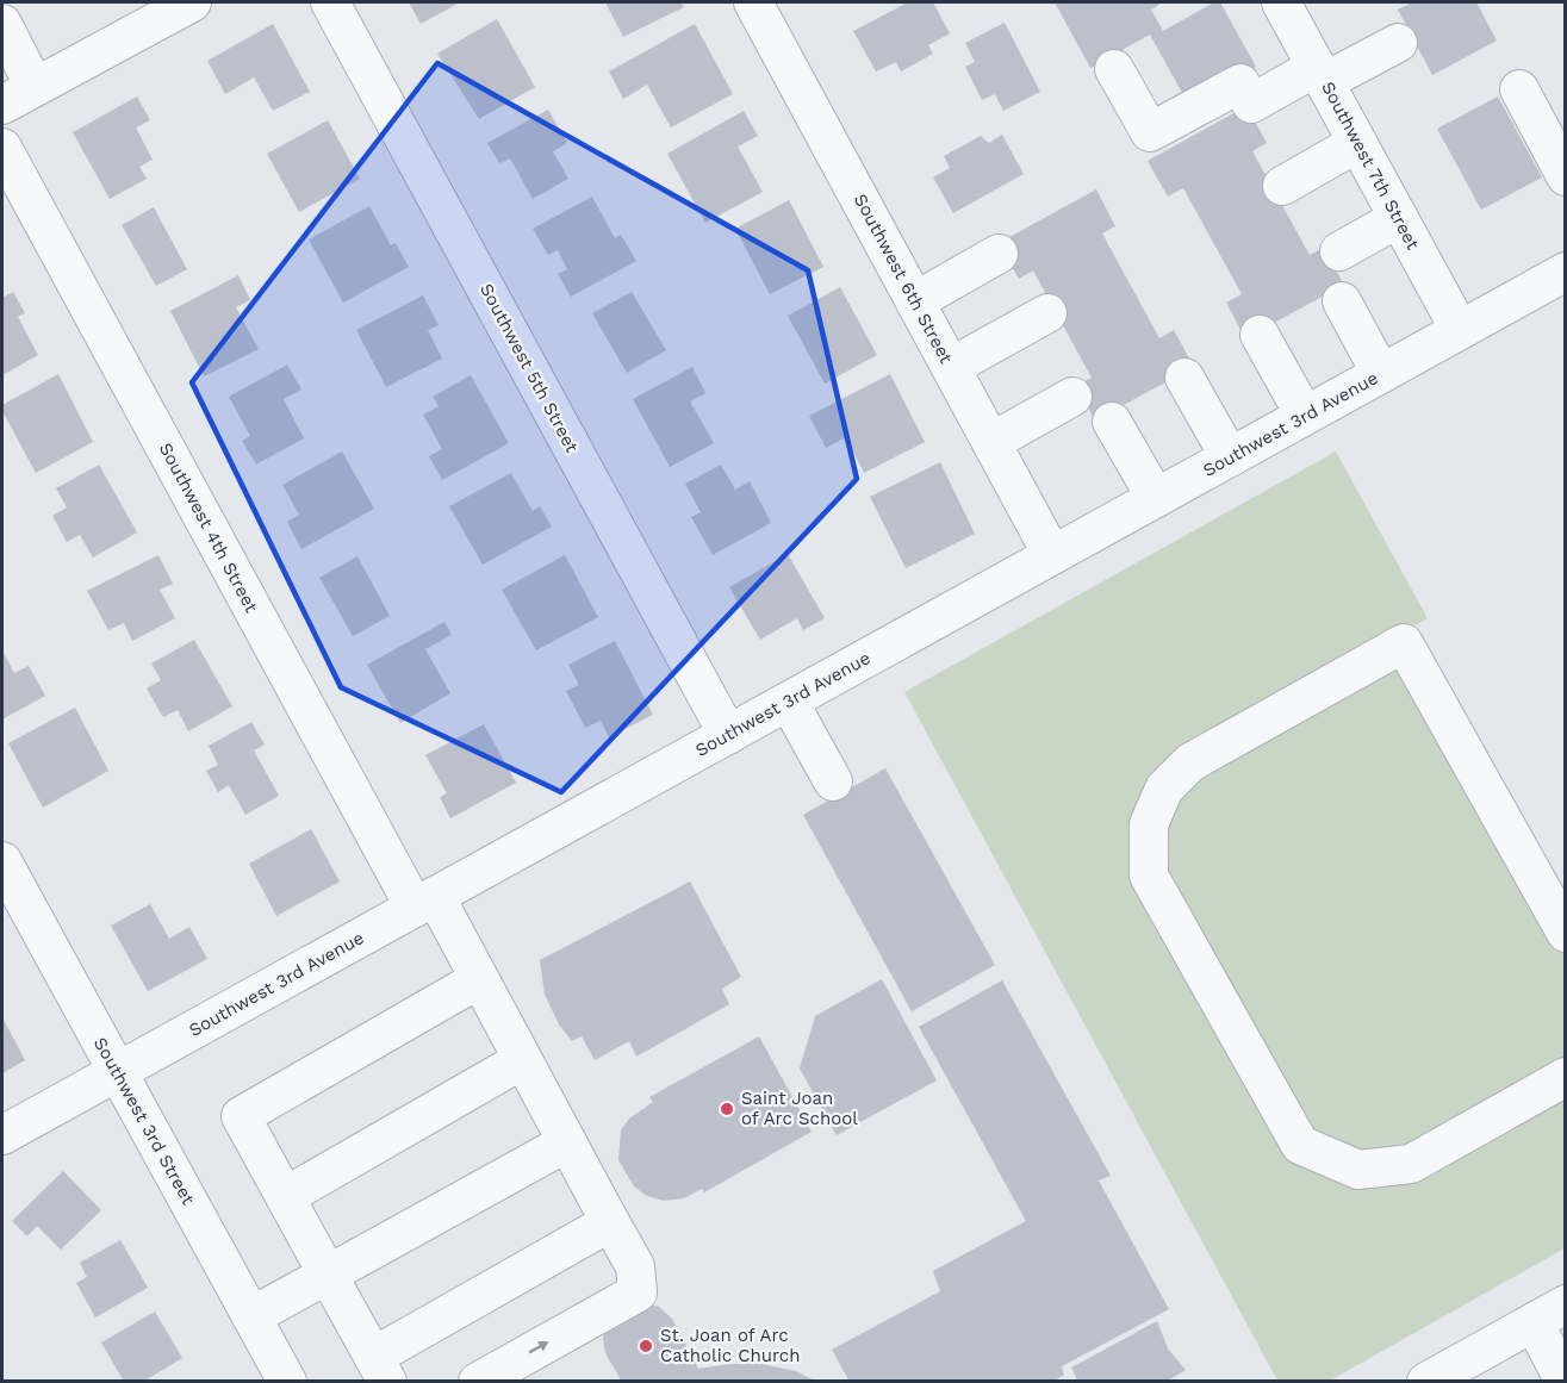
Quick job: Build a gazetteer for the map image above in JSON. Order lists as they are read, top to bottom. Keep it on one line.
{"streets":{"street":["Southwest 7th Street","Southwest 6th Street","Southwest 5th Street","Southwest 3rd Avenue","Southwest 4th Street","Southwest 3rd Street"]},"crossings":[["Southwest 7th Street","Southwest 3rd Avenue"],["Southwest 6th Street","Southwest 3rd Avenue"],["Southwest 5th Street","Southwest 3rd Avenue"],["Southwest 3rd Avenue","Southwest 4th Street"],["Southwest 3rd Avenue","Southwest 3rd Street"]],"places":["Saint Joan of Arc School","St. Joan of Arc Catholic Church"]}
